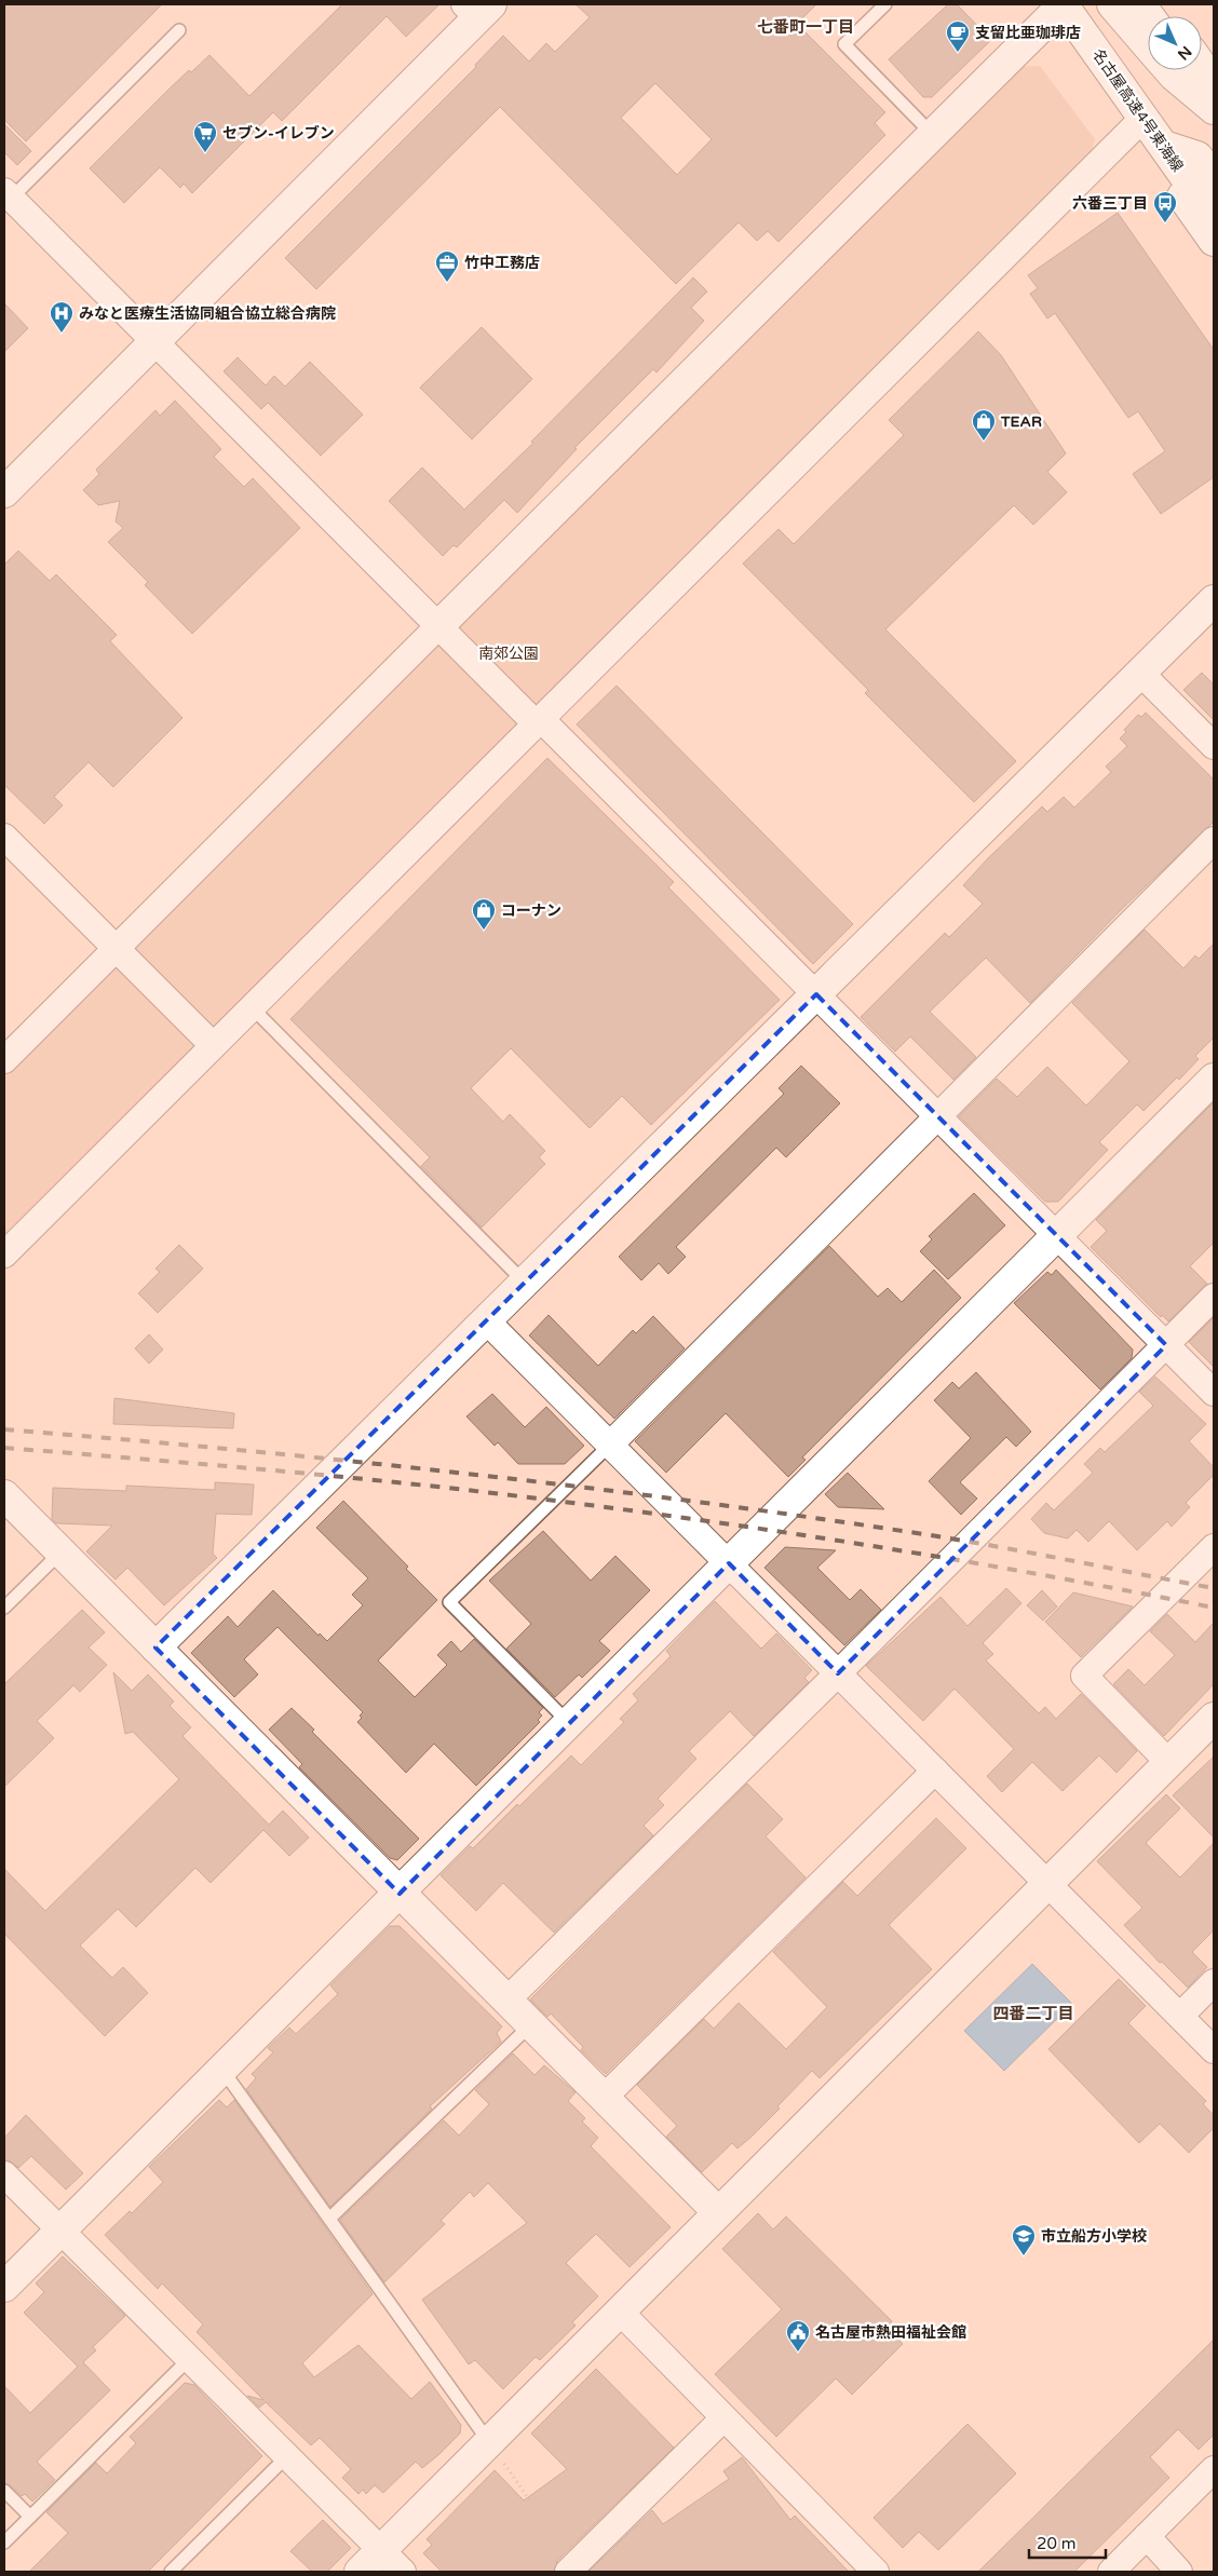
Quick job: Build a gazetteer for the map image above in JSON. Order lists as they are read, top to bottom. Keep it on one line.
{"streets":{"main road":["名古屋高速4号東海線"]},"districts":["七番町一丁目","四番二丁目"],"parks":["南郊公園"],"places":{"cafe":["支留比亜珈琲店"],"supermarket":["セブン-イレブン"],"bus stop":["六番三丁目"],"office":["竹中工務店"],"hospital":["みなと医療生活協同組合協立総合病院"],"shop":["TEAR","コーナン"],"school or university":["市立船方小学校"],"public building":["名古屋市熱田福祉会館"]},"scale_bar":"20 m","north":"bottom right"}
